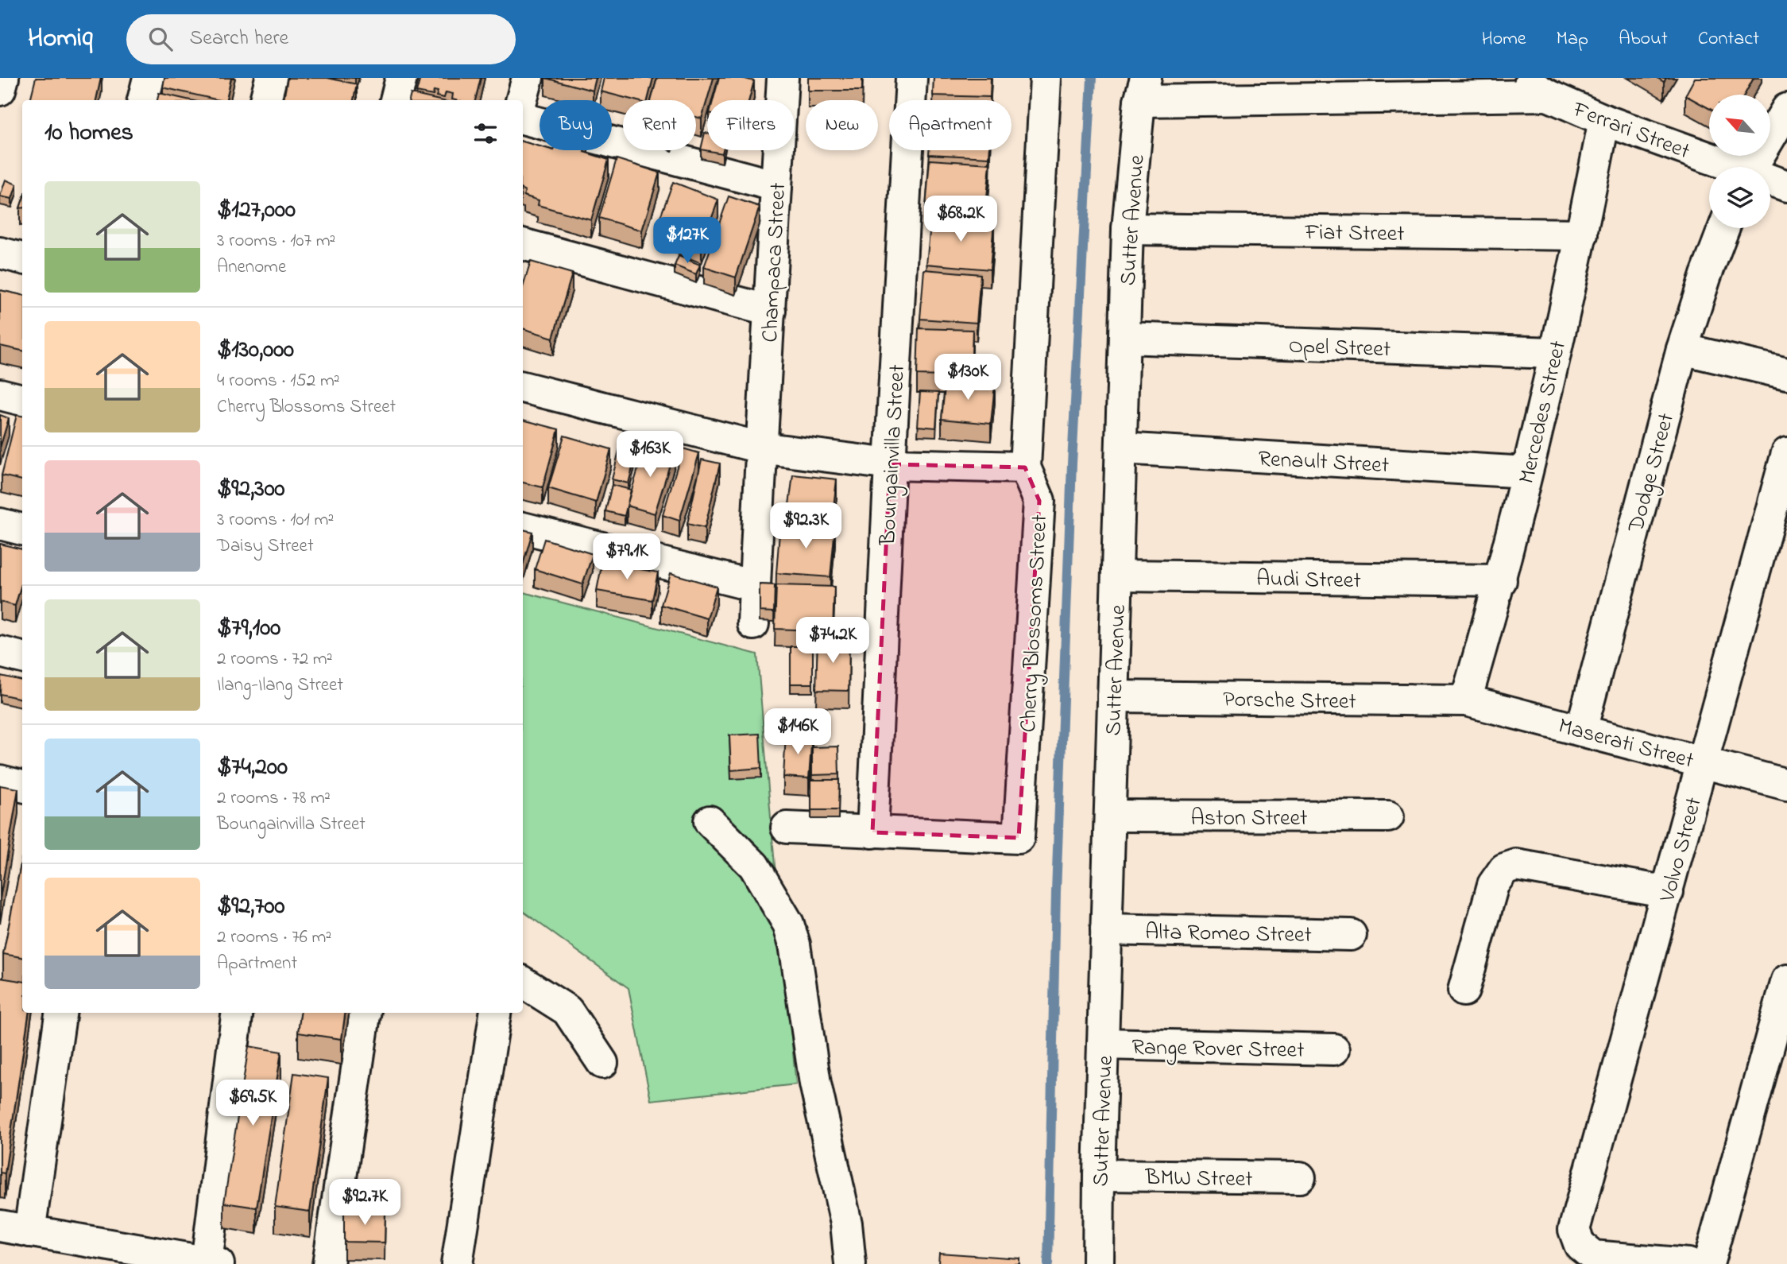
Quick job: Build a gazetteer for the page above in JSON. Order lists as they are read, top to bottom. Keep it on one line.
{"streets":{"street":["Ferrari Street","Sutter Avenue","Fiat Street","Champaca Street","Opel Street","Mercedes Street","Boungainvilla Street","Renault Street","Dodge Street","Audi Street","Cherry Blossoms Street","Porsche Street","Maserati Street","Aston Street","Volvo Street","Alta Romeo Street","Range Rover Street","BMW Street"]},"crossings":[["Ferrari Street","Mercedes Street"],["Sutter Avenue","Fiat Street"],["Sutter Avenue","Opel Street"],["Sutter Avenue","Renault Street"],["Sutter Avenue","Audi Street"],["Sutter Avenue","Porsche Street"],["Sutter Avenue","Aston Street"],["Sutter Avenue","Alta Romeo Street"],["Sutter Avenue","Range Rover Street"],["Sutter Avenue","BMW Street"],["Fiat Street","Mercedes Street"],["Opel Street","Mercedes Street"],["Mercedes Street","Renault Street"],["Mercedes Street","Audi Street"],["Mercedes Street","Porsche Street"],["Mercedes Street","Maserati Street"],["Boungainvilla Street","Cherry Blossoms Street"],["Dodge Street","Maserati Street"],["Porsche Street","Maserati Street"],["Maserati Street","Volvo Street"]],"north":"top left","page":{"header":"Homiq","search":"Search here","nav":["Home","Map","About","Contact"],"chip":["Buy","Rent","Filters","New","Apartment"],"heading":"10 homes","list":[{"name":"$127,000","note":"3 rooms · 107 m² · Anenome"},{"name":"$130,000","note":"4 rooms · 152 m² · Cherry Blossoms Street"},{"name":"$92,300","note":"3 rooms · 101 m² · Daisy Street"},{"name":"$79,100","note":"2 rooms · 72 m² · Ilang-Ilang Street"},{"name":"$74,200","note":"2 rooms · 78 m² · Boungainvilla Street"},{"name":"$92,700","note":"2 rooms · 76 m² · Apartment"}],"price":["$68.2K","$127K","$130K","$163K","$92.3K","$79.1K","$74.2K","$146K","$69.5K","$92.7K"]}}
